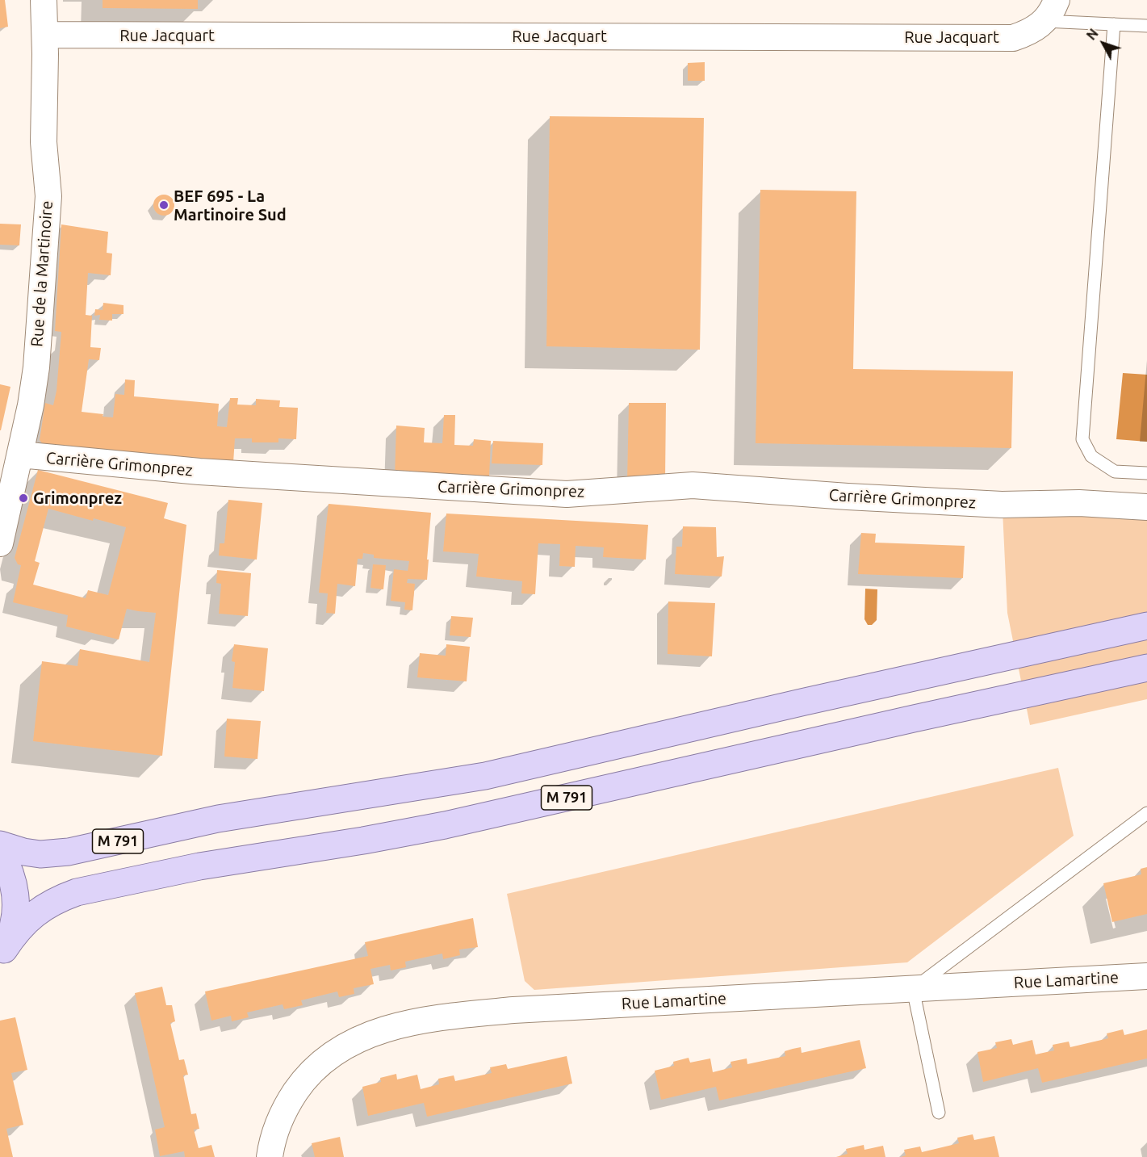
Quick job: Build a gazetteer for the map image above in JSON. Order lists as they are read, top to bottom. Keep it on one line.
{"streets":{"main road":["M 791"],"street":["Rue Jacquart","Rue de la Martinoire","Carrière Grimonprez","Rue Lamartine"]},"crossings":[["Rue Jacquart","Rue de la Martinoire"],["Rue de la Martinoire","Carrière Grimonprez"]],"places":["BEF 695 - La Martinoire Sud","Grimonprez"],"north":"top left"}
